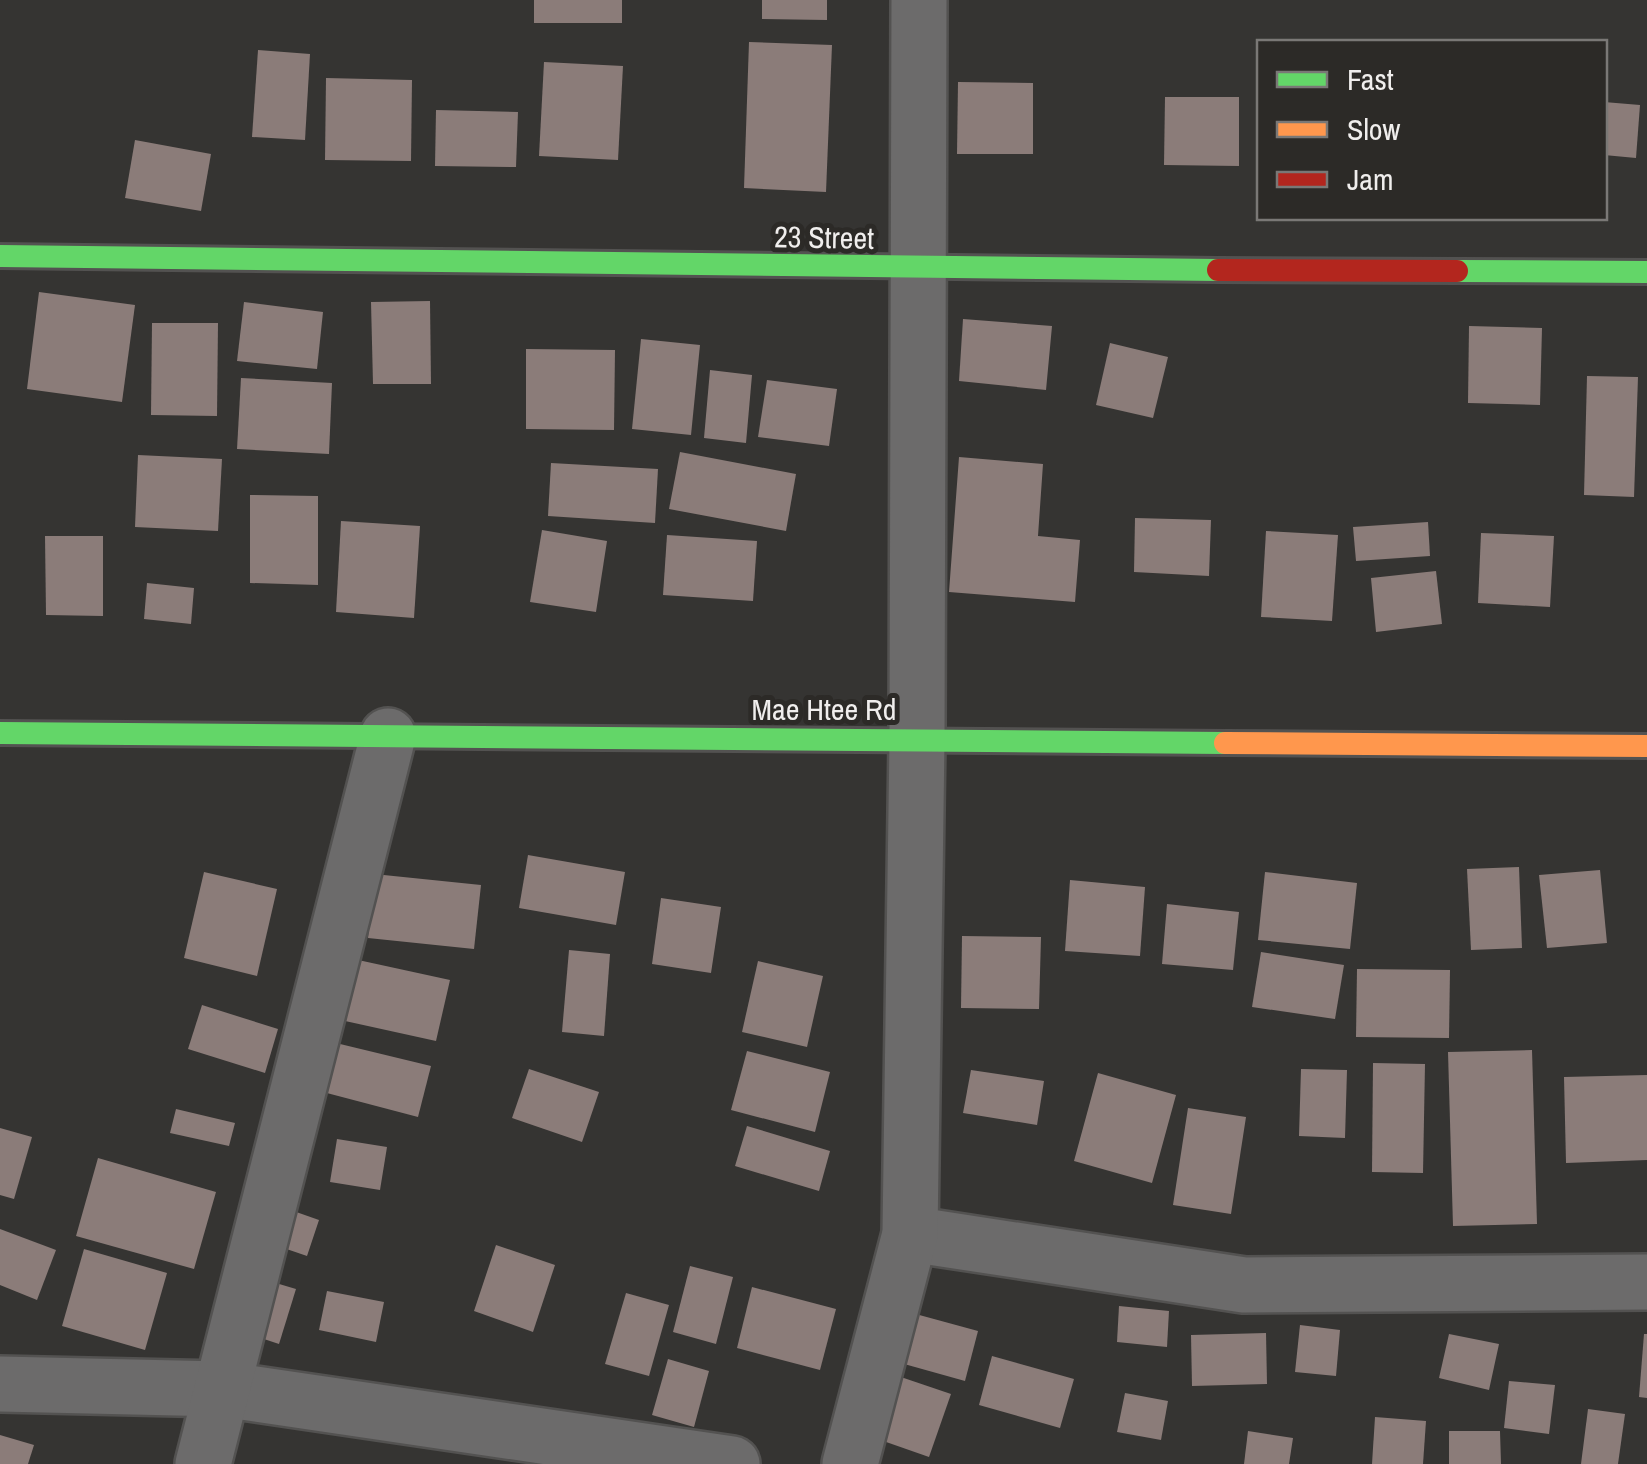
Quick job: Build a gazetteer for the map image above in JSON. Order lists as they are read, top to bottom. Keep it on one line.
{"streets":{"street":["23 Street","Mae Htee Rd"]},"legend":["Fast","Slow","Jam"]}
